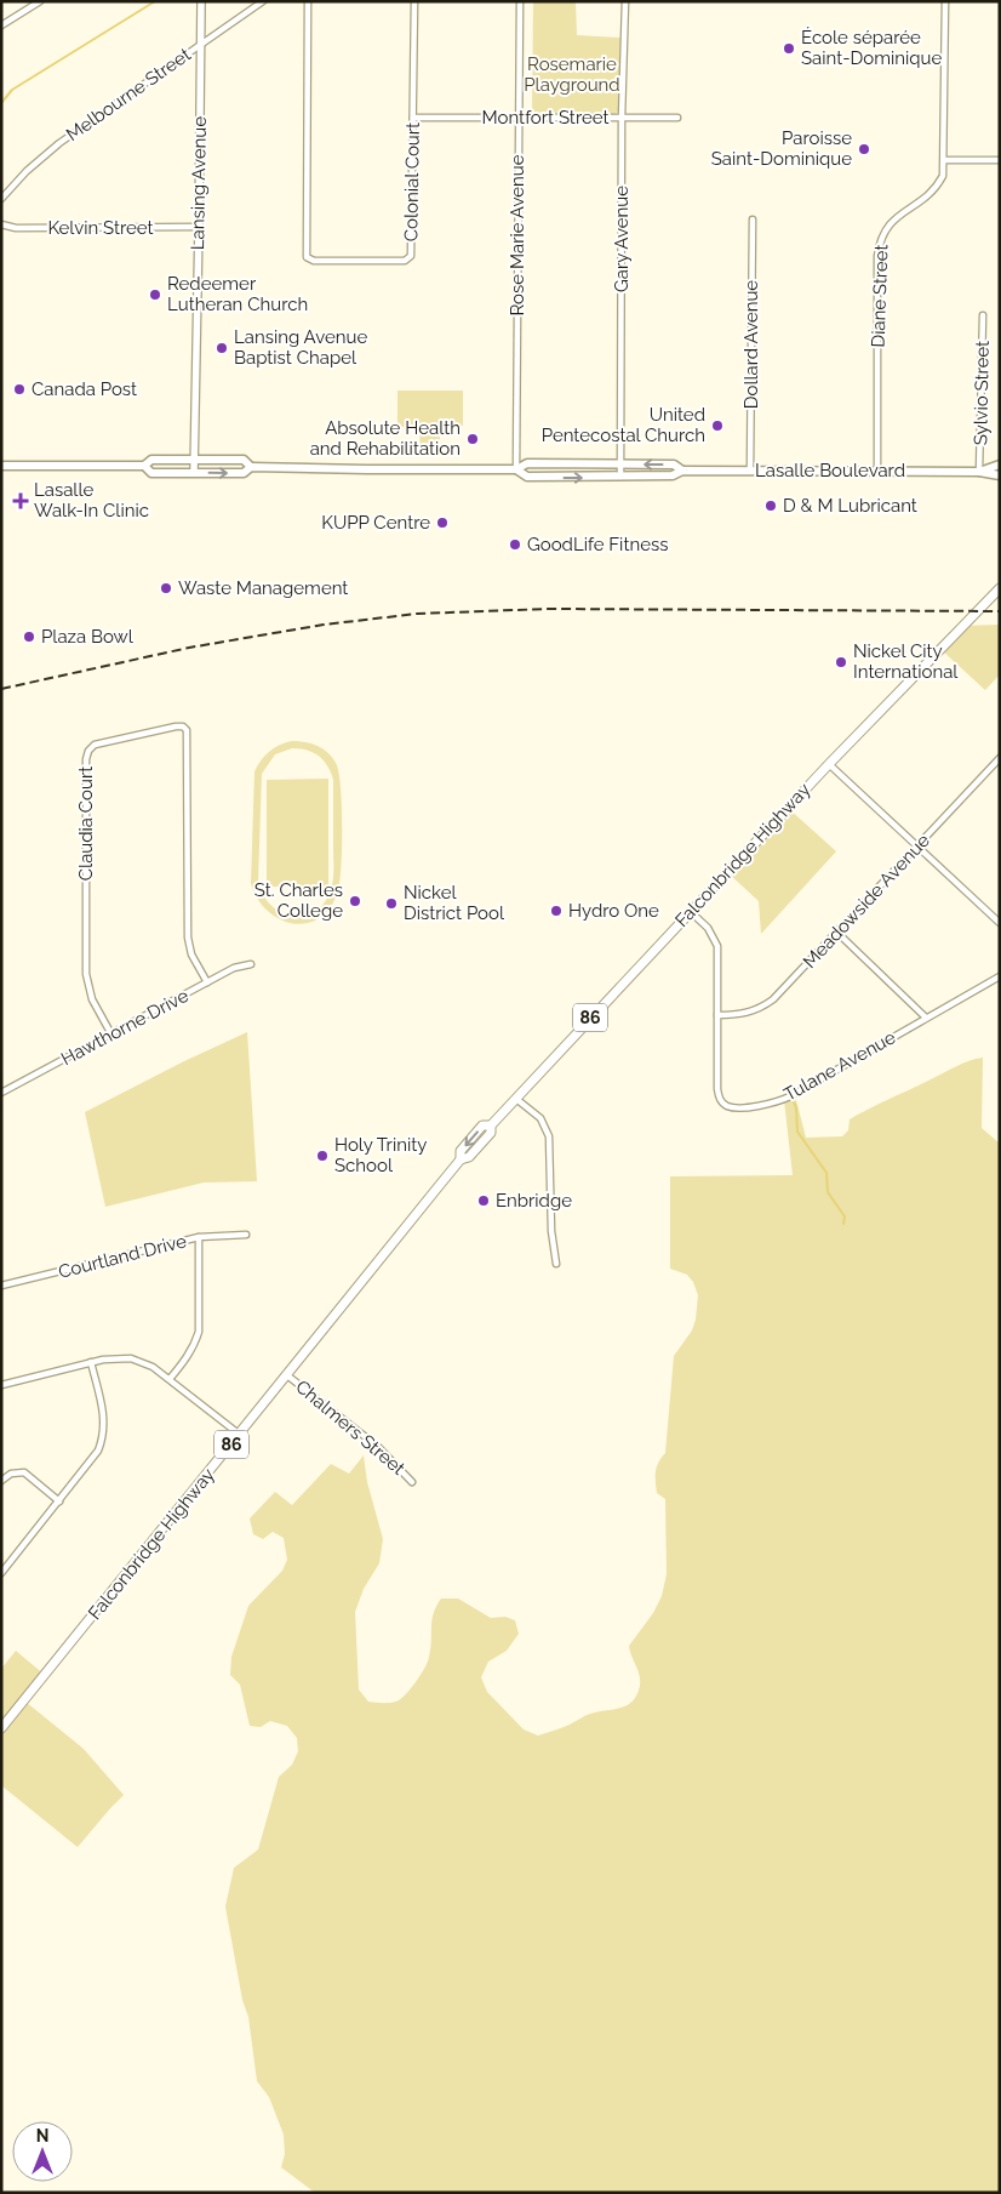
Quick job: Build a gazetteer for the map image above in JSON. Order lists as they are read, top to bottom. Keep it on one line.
{"streets":{"main road":["Lasalle Boulevard","Falconbridge Highway","86"],"street":["Melbourne Street","Montfort Street","Colonial Court","Lansing Avenue","Kelvin Street","Rose Marie Avenue","Gary Avenue","Diane Street","Dollard Avenue","Sylvio Street","Claudia Court","Meadowside Avenue","Hawthorne Drive","Tulane Avenue","Courtland Drive","Chalmers Street"]},"crossings":[["Melbourne Street","Lansing Avenue"],["Montfort Street","Colonial Court"],["Montfort Street","Rose Marie Avenue"],["Montfort Street","Gary Avenue"],["Lansing Avenue","Kelvin Street"],["Lansing Avenue","Lasalle Boulevard"],["Rose Marie Avenue","Lasalle Boulevard"],["Gary Avenue","Lasalle Boulevard"],["Diane Street","Lasalle Boulevard"],["Dollard Avenue","Lasalle Boulevard"],["Sylvio Street","Lasalle Boulevard"],["Claudia Court","Hawthorne Drive"],["Falconbridge Highway","Tulane Avenue"],["Falconbridge Highway","Chalmers Street"],["Meadowside Avenue","Tulane Avenue"]],"parks":["Rosemarie Playground"],"places":{"other":["École séparée Saint-Dominique","Paroisse Saint-Dominique","Redeemer Lutheran Church","Lansing Avenue Baptist Chapel","Canada Post","United Pentecostal Church","Absolute Health and Rehabilitation","D & M Lubricant","KUPP Centre","GoodLife Fitness","Waste Management","Plaza Bowl","Nickel City International","St. Charles College","Nickel District Pool","Hydro One","Holy Trinity School","Enbridge"],"health":["Lasalle Walk-In Clinic"]},"north":"top"}
